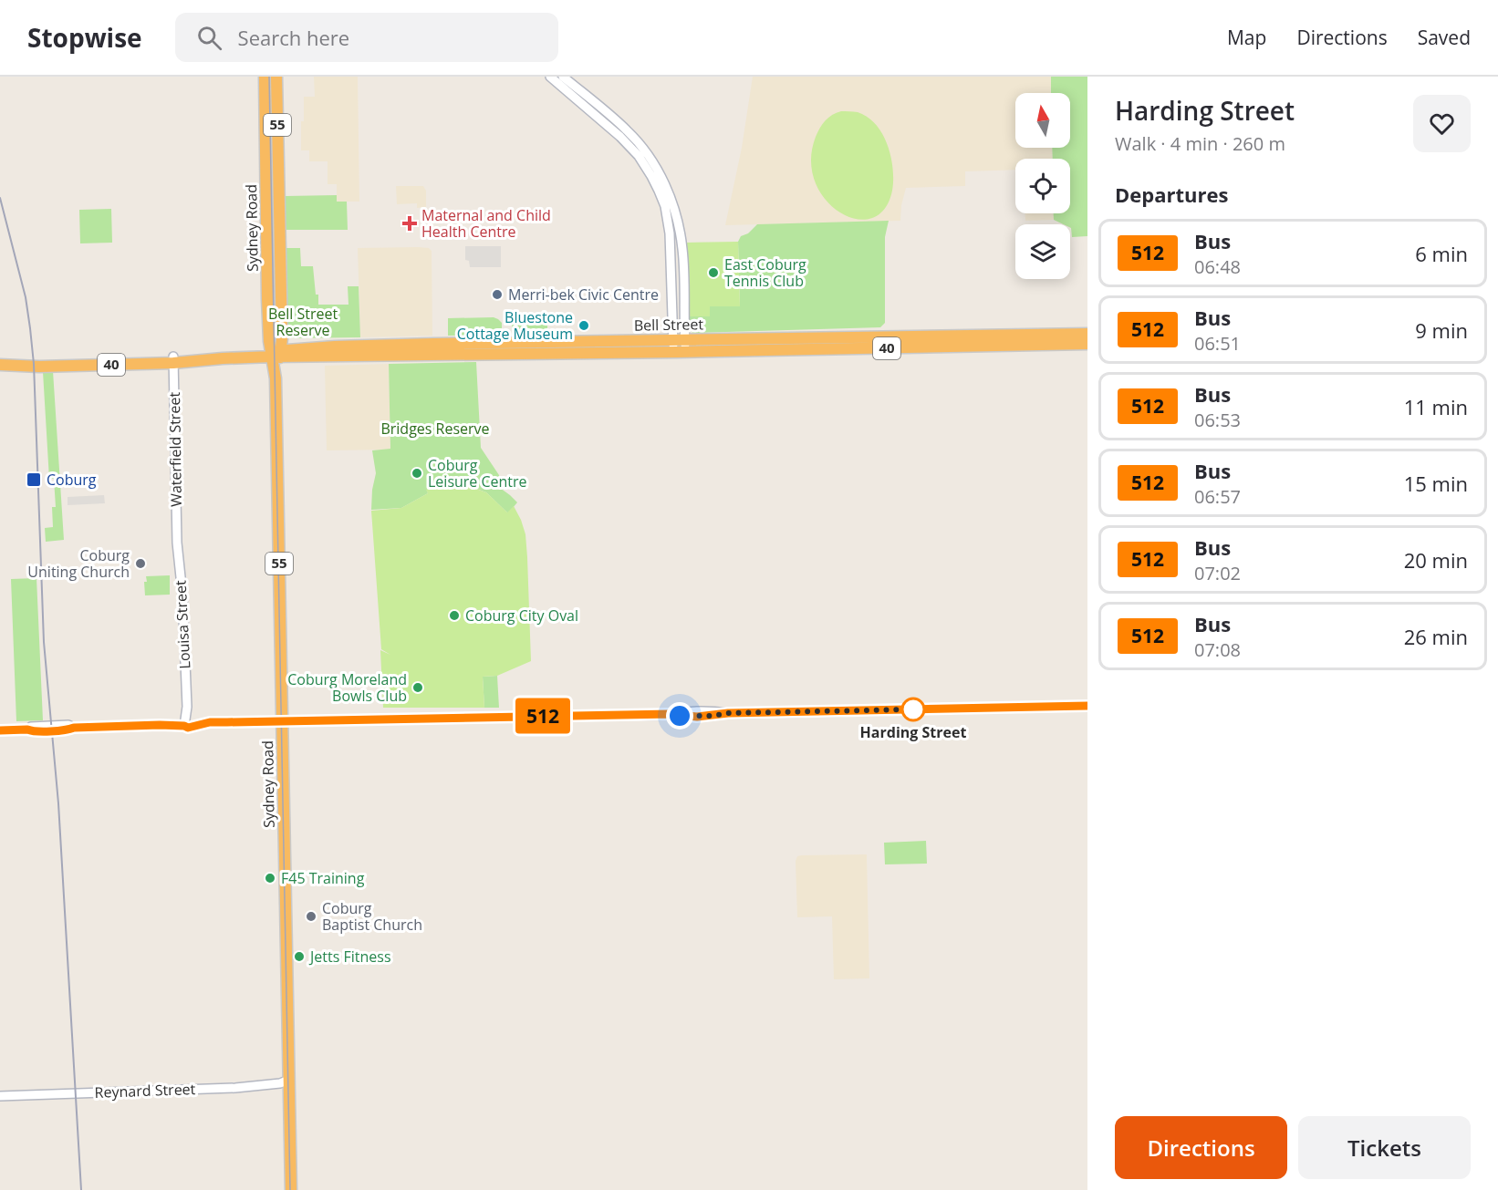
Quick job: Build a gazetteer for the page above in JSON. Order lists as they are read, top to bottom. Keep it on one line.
{"streets":{"highway":["55","Sydney Road","Bell Street","40"],"street":["Waterfield Street","Louisa Street","Reynard Street"]},"crossings":[["Sydney Road","Bell Street"],["Sydney Road","Reynard Street"],["Bell Street","Waterfield Street"],["Waterfield Street","Louisa Street"]],"parks":["Bell Street Reserve","Bridges Reserve"],"places":{"health":["Maternal and Child Health Centre"],"other":["East Coburg Tennis Club","Merri-bek Civic Centre","Bluestone Cottage Museum","Coburg Leisure Centre","Coburg Uniting Church","Coburg City Oval","Coburg Moreland Bowls Club","Harding Street","F45 Training","Coburg Baptist Church","Jetts Fitness"],"transit":["Coburg"]},"lines":["bus line 512"],"north":"top","page":{"header":"Stopwise","search":"Search here","nav":["Map","Directions","Saved"],"on_map":"512","heading":[["Harding Street","Walk · 4 min · 260 m"],"Departures"],"list":[{"mark":"512","name":"Bus","note":"06:48","value":"6 min"},{"mark":"512","name":"Bus","note":"06:51","value":"9 min"},{"mark":"512","name":"Bus","note":"06:53","value":"11 min"},{"mark":"512","name":"Bus","note":"06:57","value":"15 min"},{"mark":"512","name":"Bus","note":"07:02","value":"20 min"},{"mark":"512","name":"Bus","note":"07:08","value":"26 min"}],"buttons":["Directions","Tickets"]}}
